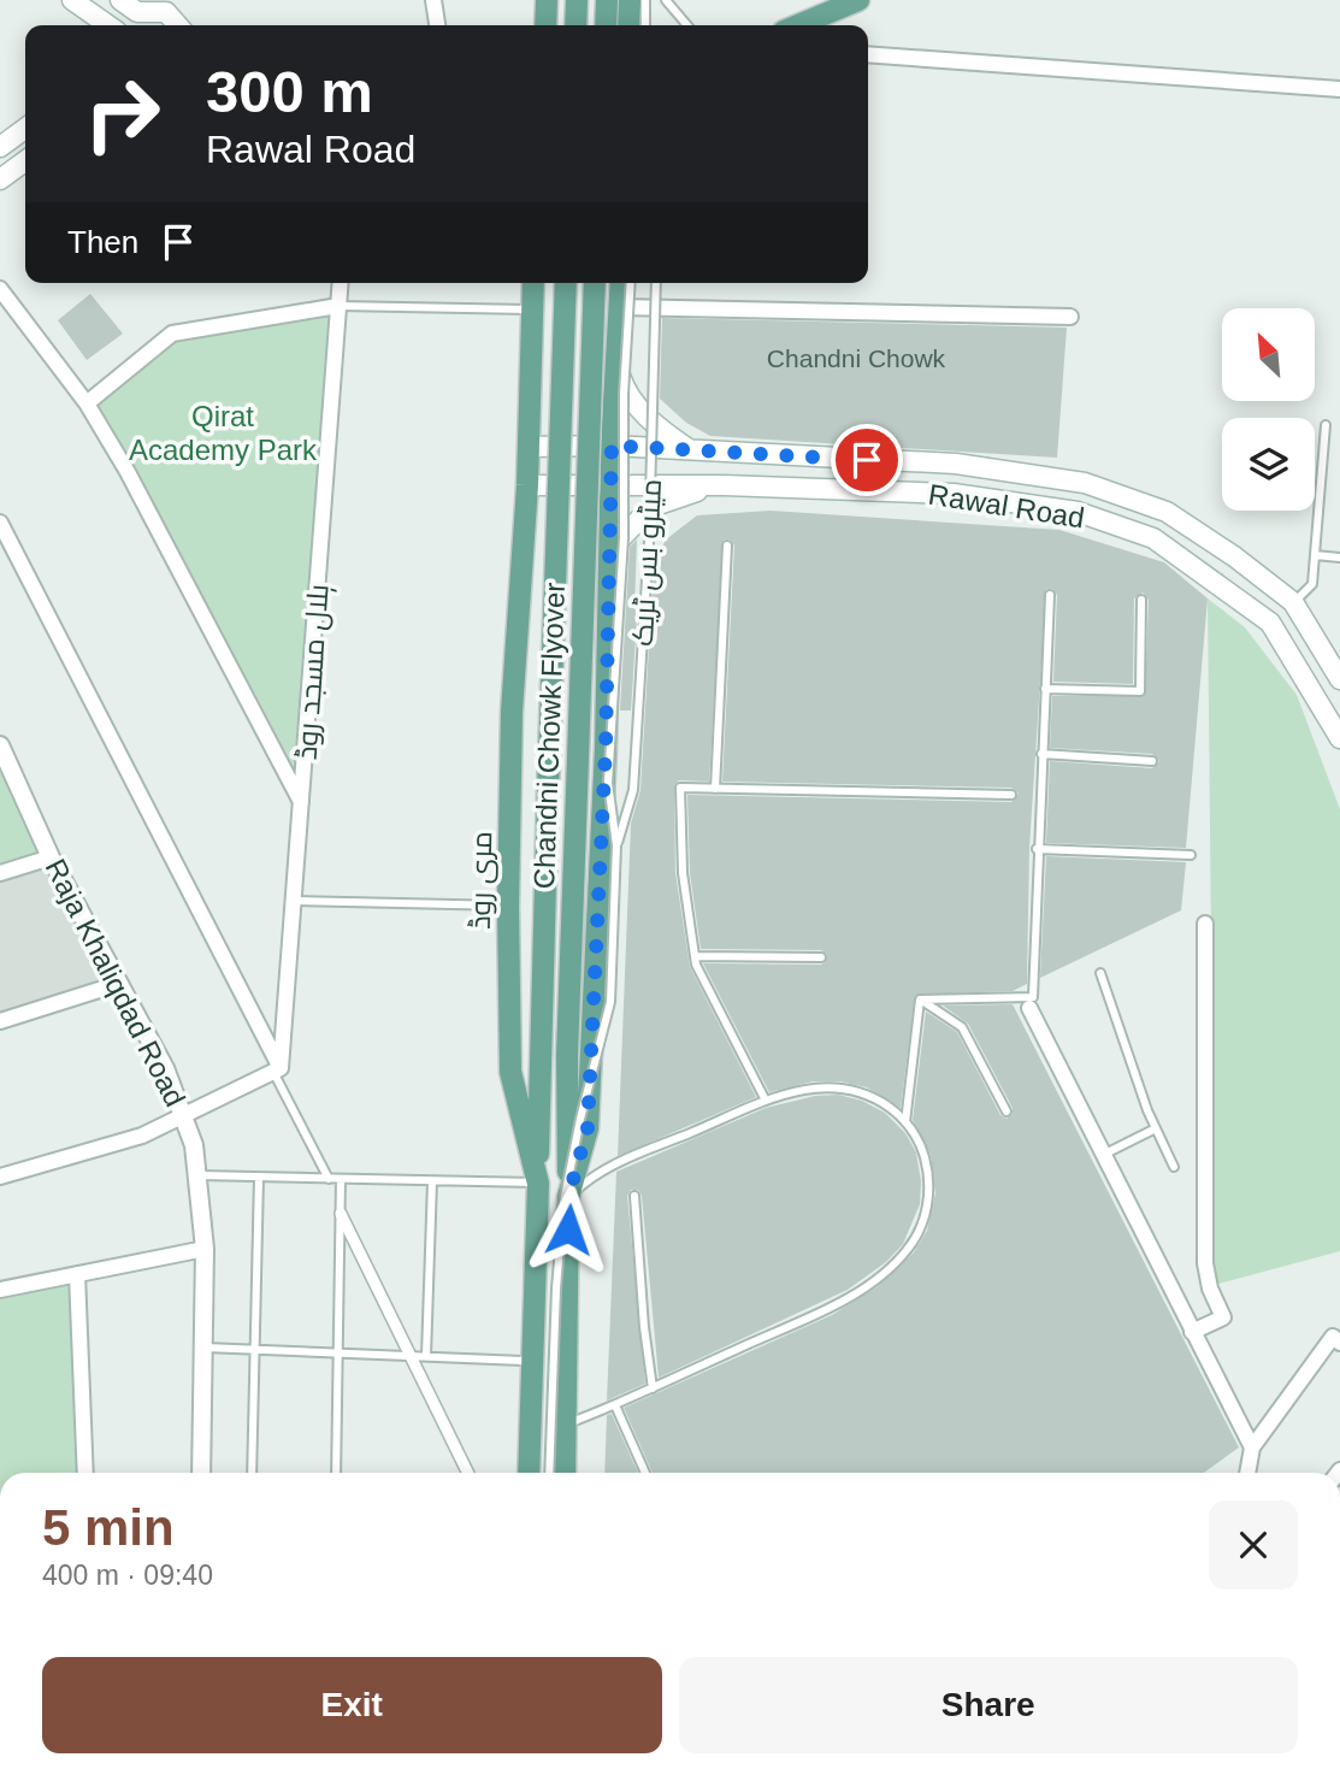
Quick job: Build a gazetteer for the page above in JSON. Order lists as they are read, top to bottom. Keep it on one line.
{"streets":{"main road":["Rawal Road","Chandni Chowk Flyover","مری روڈ"],"street":["ہلال مسجد روڈ","Raja Khaliqdad Road"],"lane":["میٹرو بس ٹریک"]},"crossings":[["Rawal Road","مری روڈ"],["Chandni Chowk Flyover","مری روڈ"]],"parks":["Qirat Academy Park"],"house_numbers":["Chandni Chowk"],"north":"top left","page":{"turn":["300 m","Rawal Road"],"then":"Then","heading":["5 min","400 m · 09:40"],"buttons":["Exit","Share"]}}
